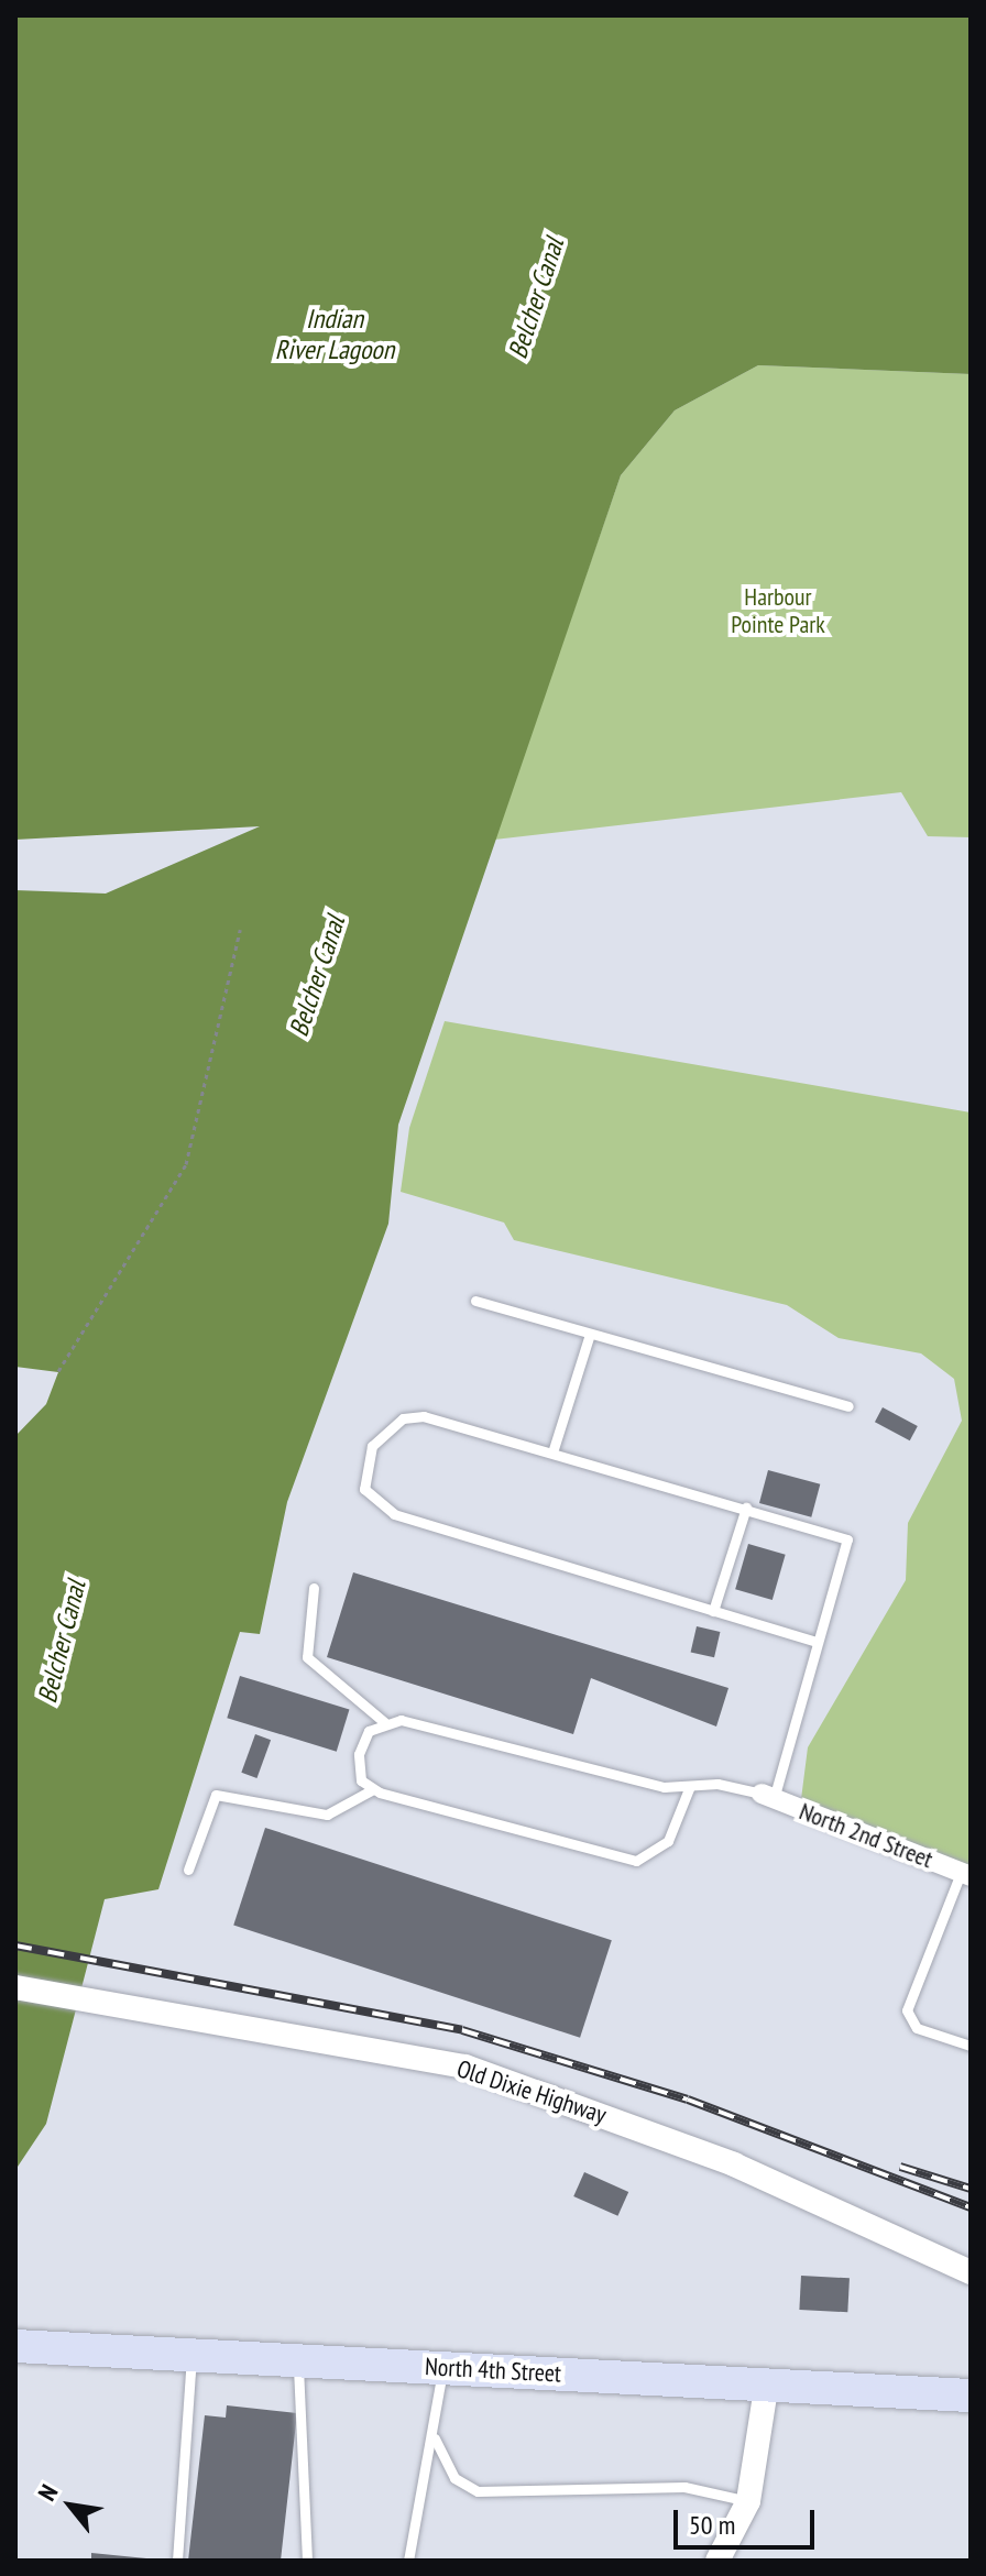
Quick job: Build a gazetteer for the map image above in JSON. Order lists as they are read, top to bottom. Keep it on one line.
{"streets":{"main road":["North 4th Street"],"street":["North 2nd Street","Old Dixie Highway"]},"water":["Belcher Canal","Indian River Lagoon"],"parks":["Harbour Pointe Park"],"scale_bar":"50 m","north":"top left"}
